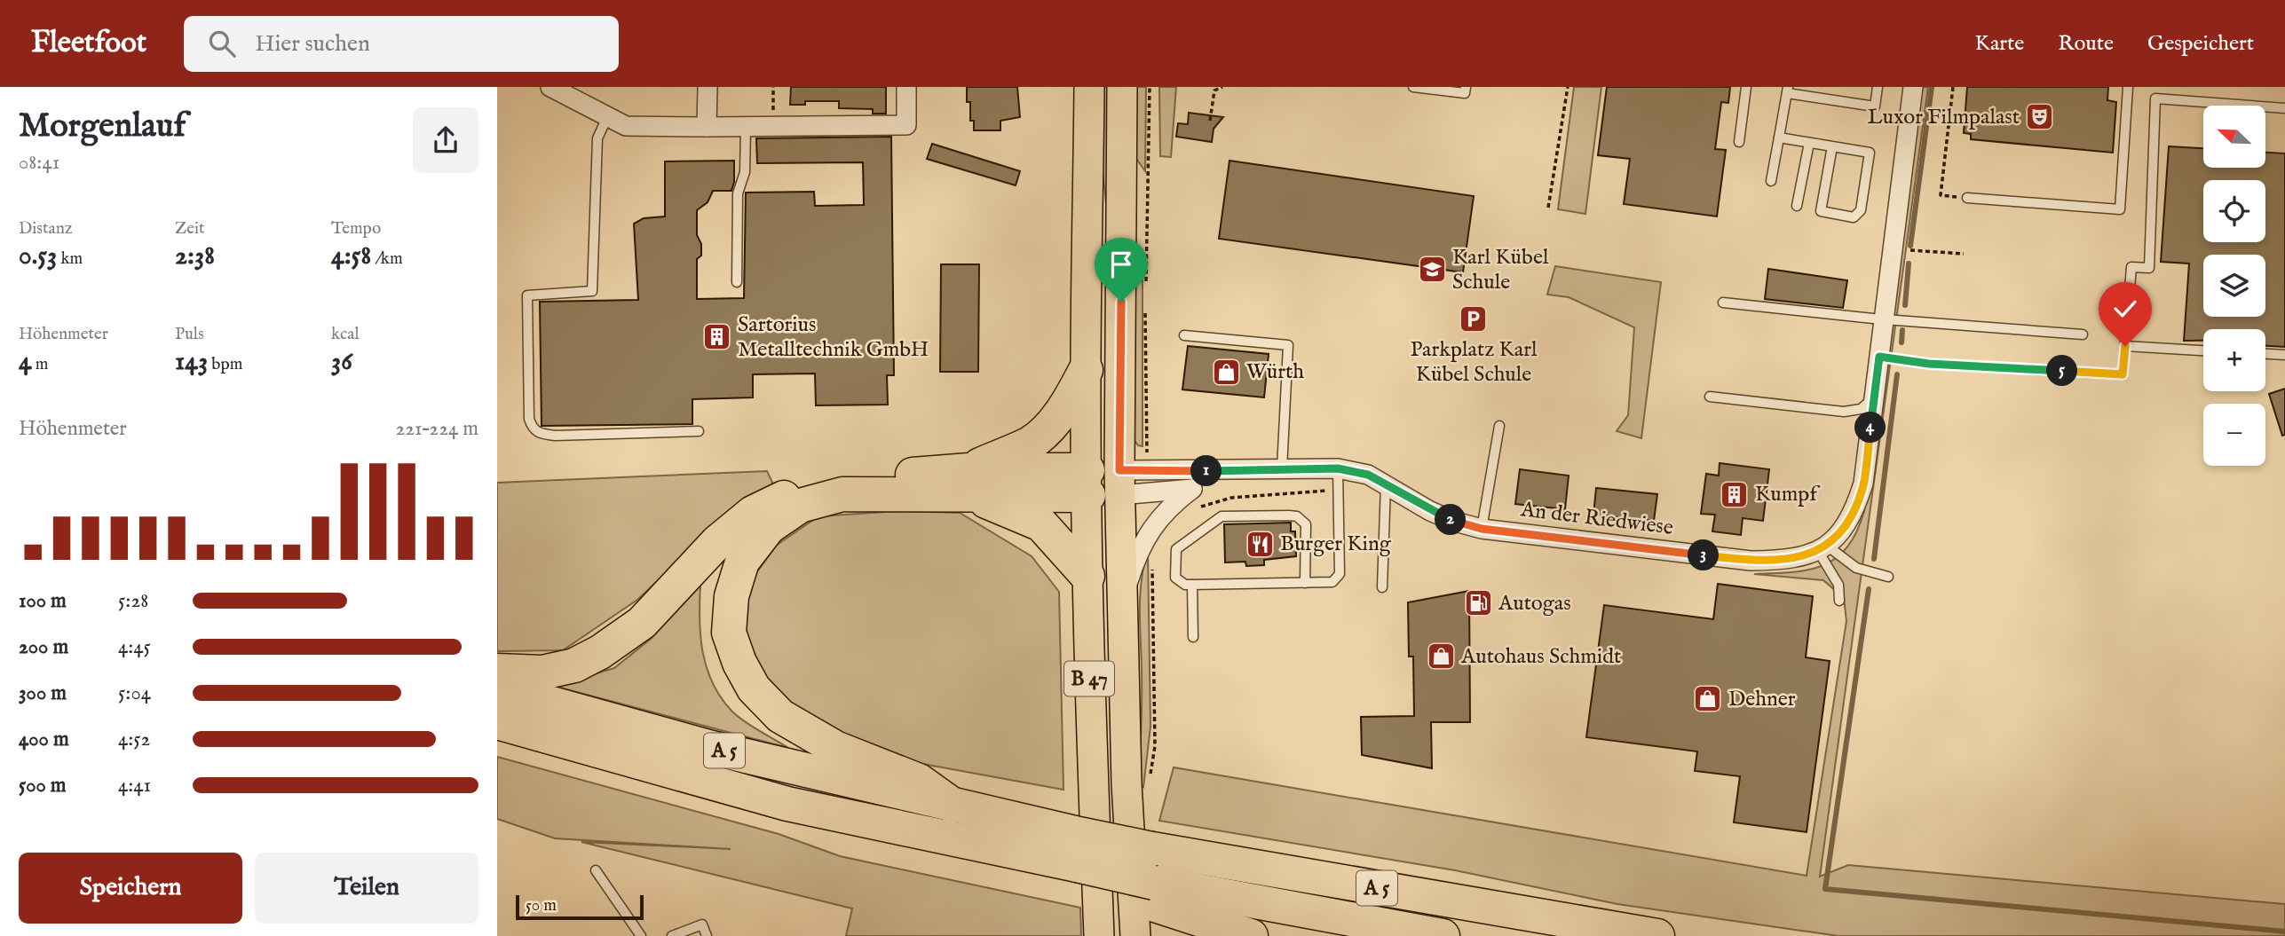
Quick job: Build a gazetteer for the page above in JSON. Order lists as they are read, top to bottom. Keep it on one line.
{"streets":{"highway":["A 5"],"main road":["B 47"],"street":["An der Riedwiese"]},"crossings":[["An der Riedwiese","B 47"]],"places":{"theatre":["Luxor Filmpalast"],"school or university":["Karl Kübel Schule"],"parking":["Parkplatz Karl Kübel Schule"],"building":["Sartorius Metalltechnik GmbH","Kumpf"],"shop":["Würth","Autohaus Schmidt","Dehner"],"restaurant":["Burger King"],"fuel station":["Autogas"]},"scale_bar":"50 m","north":"top left","page":{"header":"Fleetfoot","search":"Hier suchen","nav":["Karte","Route","Gespeichert"],"heading":["Morgenlauf","08:41"],"map_buttons":["+","−"],"stats":[["Distanz","0.53 km"],["Zeit","2:38"],["Tempo","4:58 /km"],["Höhenmeter","4 m"],["Puls","143 bpm"],["kcal","36"]],"pins":["5","4","1","2","3"],"chart":["Höhenmeter","221–224 m"],"list":[{"name":"100 m","note":"5:28"},{"name":"200 m","note":"4:45"},{"name":"300 m","note":"5:04"},{"name":"400 m","note":"4:52"},{"name":"500 m","note":"4:41"}],"buttons":["Speichern","Teilen"],"scale":"50 m"}}
